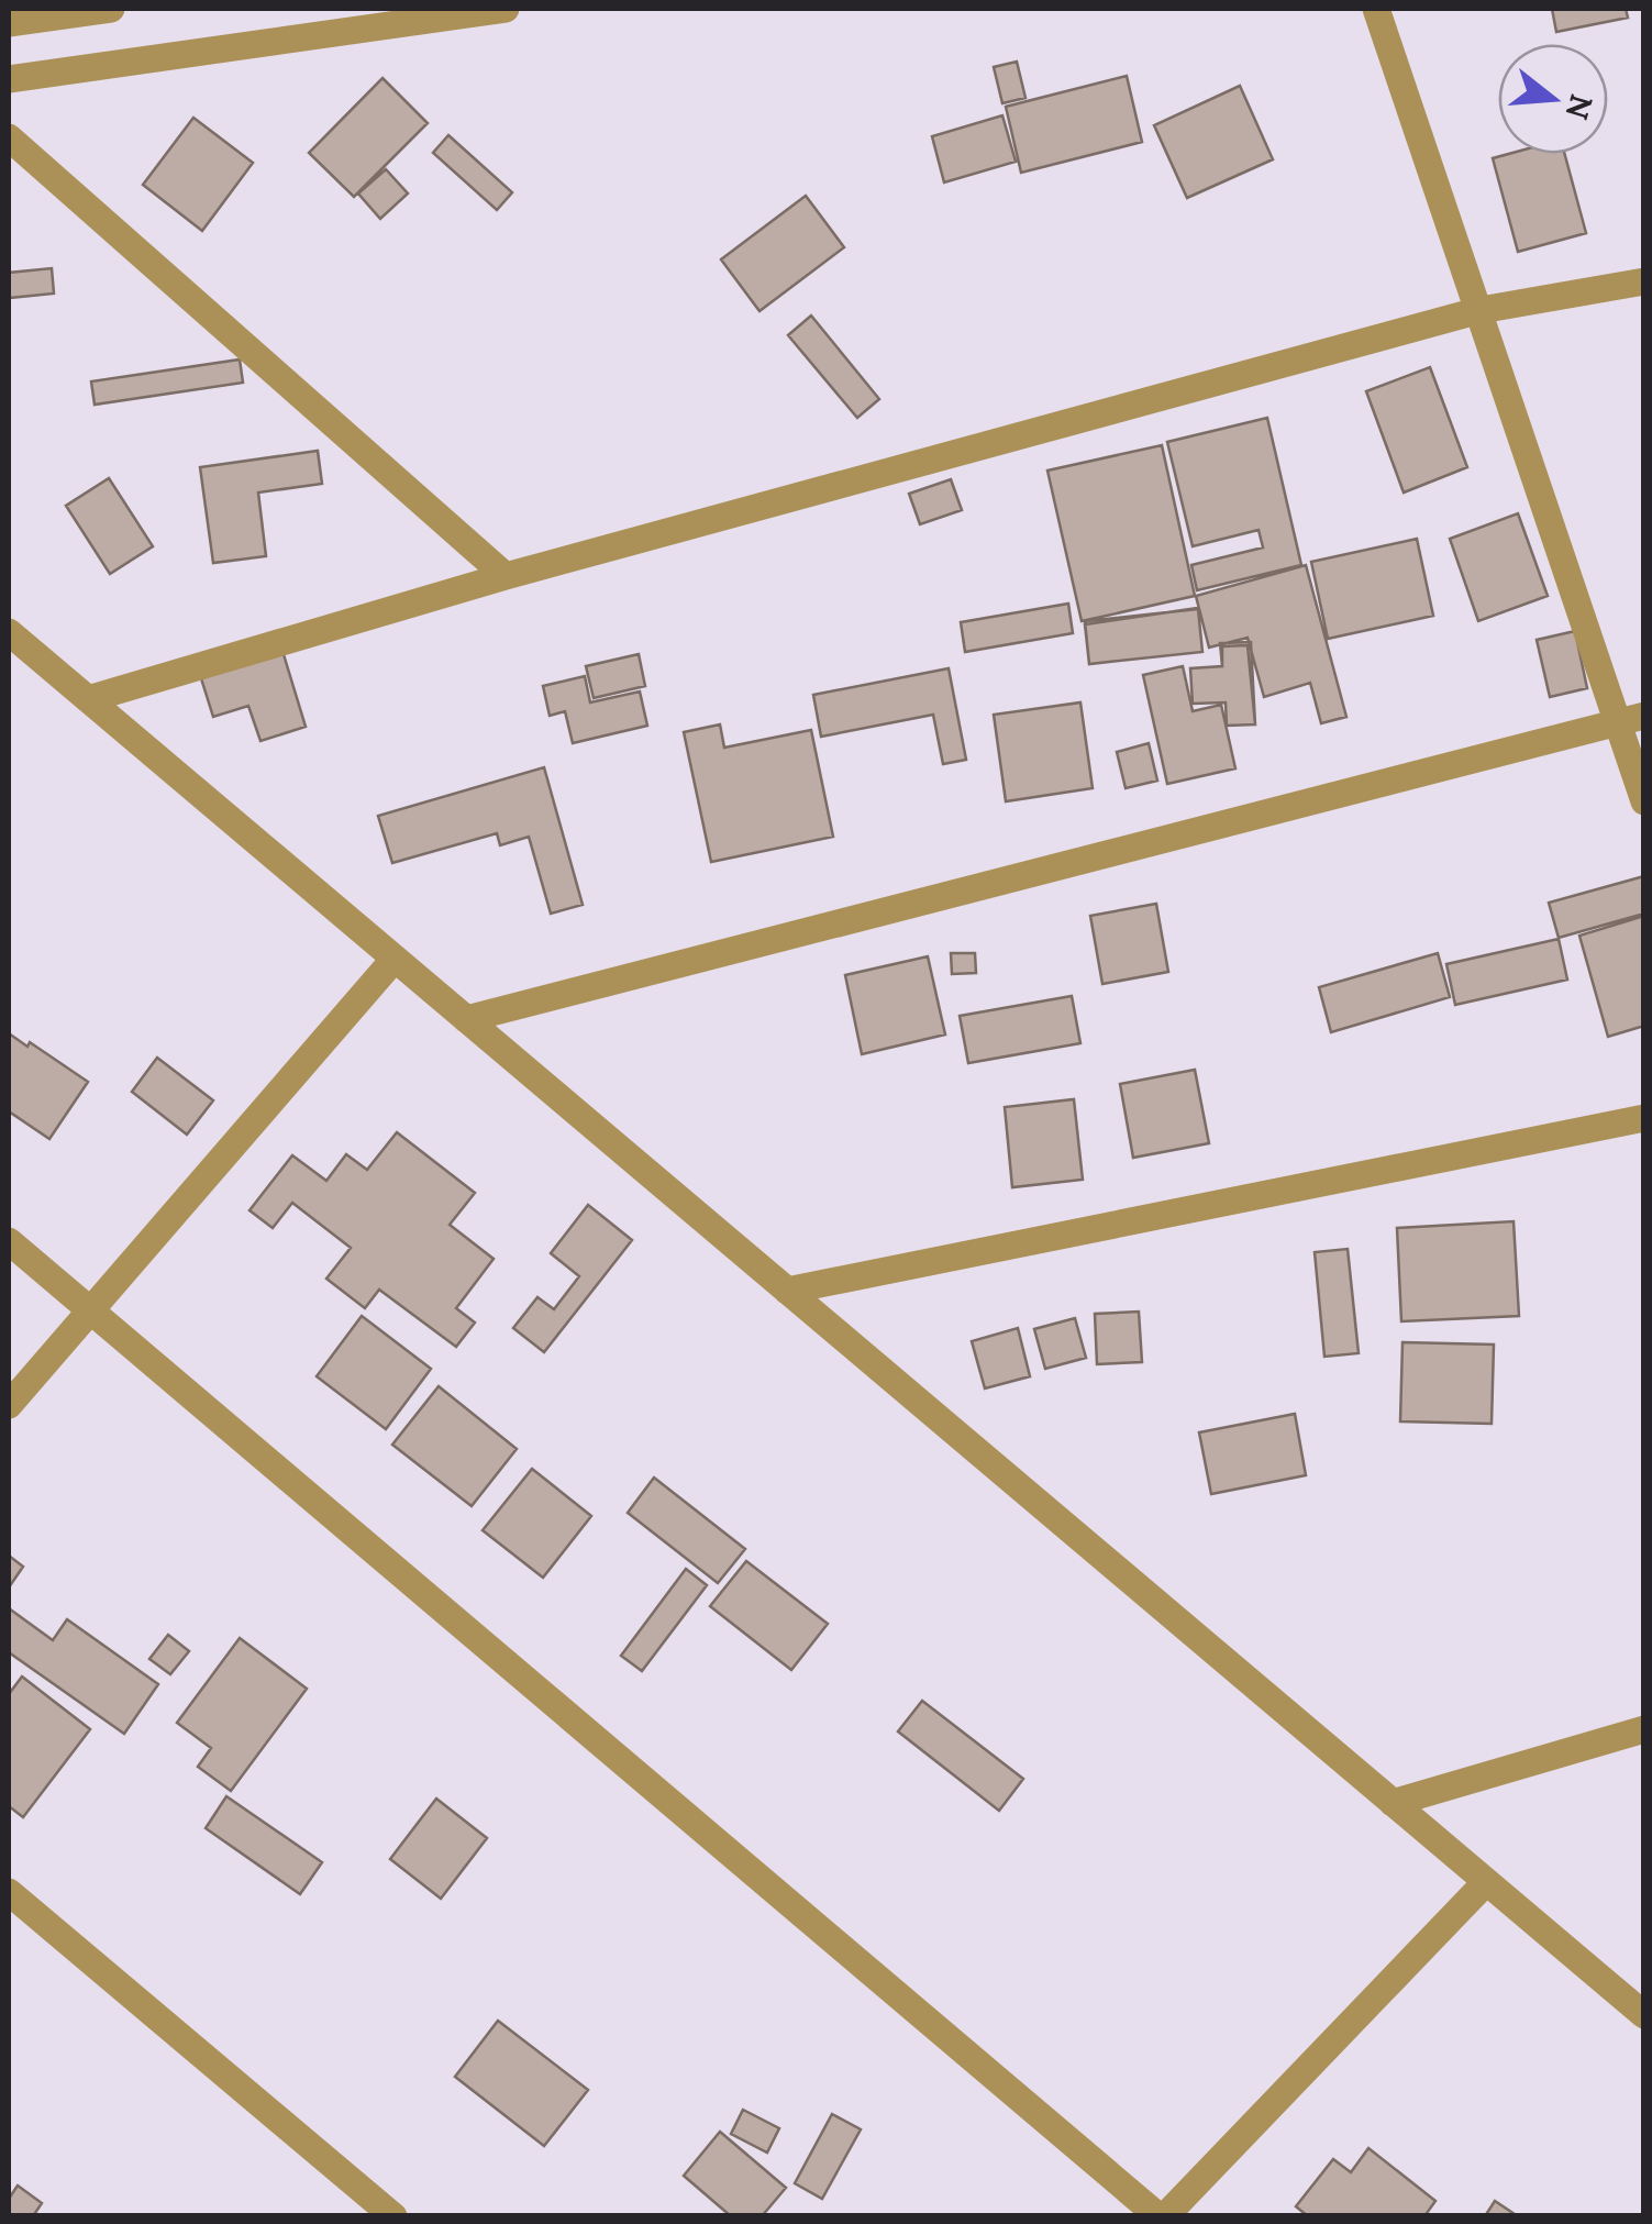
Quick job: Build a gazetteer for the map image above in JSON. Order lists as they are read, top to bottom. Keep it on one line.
{"north":"right"}
